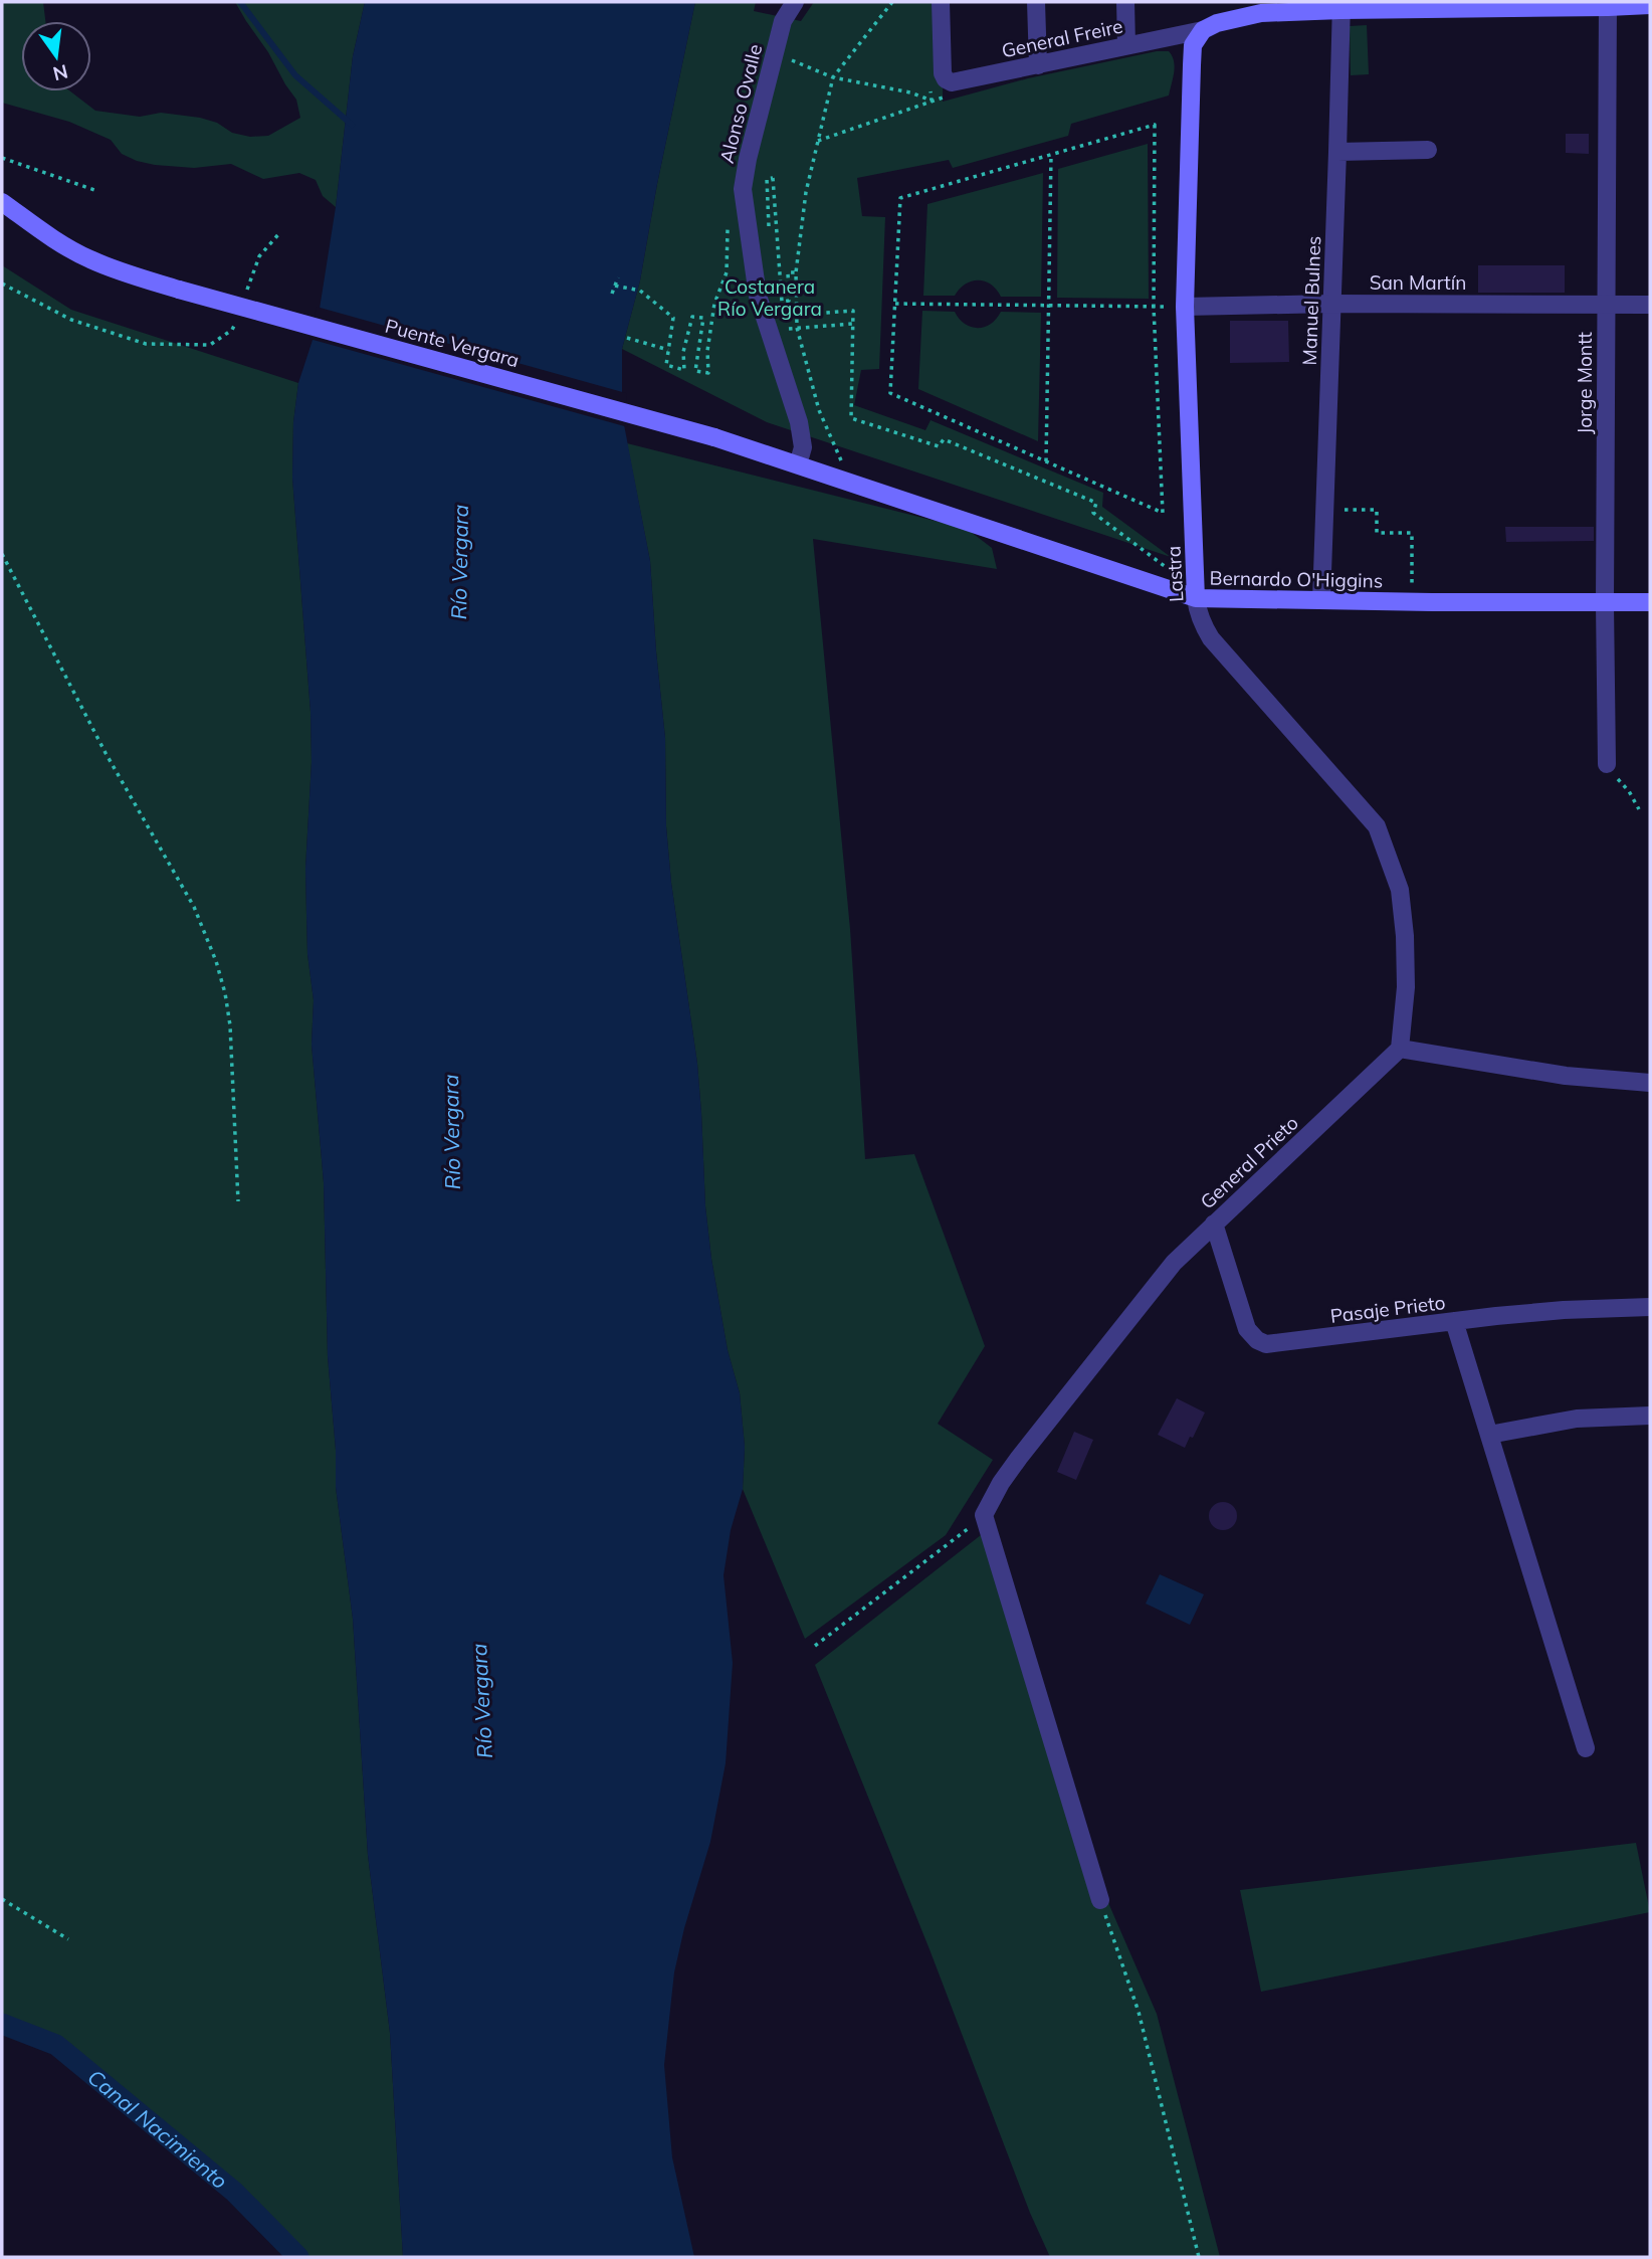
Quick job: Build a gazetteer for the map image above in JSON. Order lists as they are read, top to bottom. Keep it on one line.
{"streets":{"main road":["General Freire","Puente Vergara","Lastra","Bernardo O'Higgins"],"street":["Alonso Ovalle","San Martín","Manuel Bulnes","Jorge Montt","General Prieto","Pasaje Prieto"]},"crossings":[["General Freire","Manuel Bulnes"],["General Freire","Jorge Montt"],["General Freire","Lastra"],["Alonso Ovalle","Bernardo O'Higgins"],["San Martín","Manuel Bulnes"],["San Martín","Jorge Montt"],["San Martín","Lastra"],["Manuel Bulnes","Bernardo O'Higgins"],["Puente Vergara","Bernardo O'Higgins"],["Jorge Montt","Bernardo O'Higgins"],["Lastra","Bernardo O'Higgins"],["Lastra","General Prieto"],["General Prieto","Pasaje Prieto"]],"water":["Río Vergara","Canal Nacimiento"],"parks":["Costanera Río Vergara"],"north":"bottom"}
